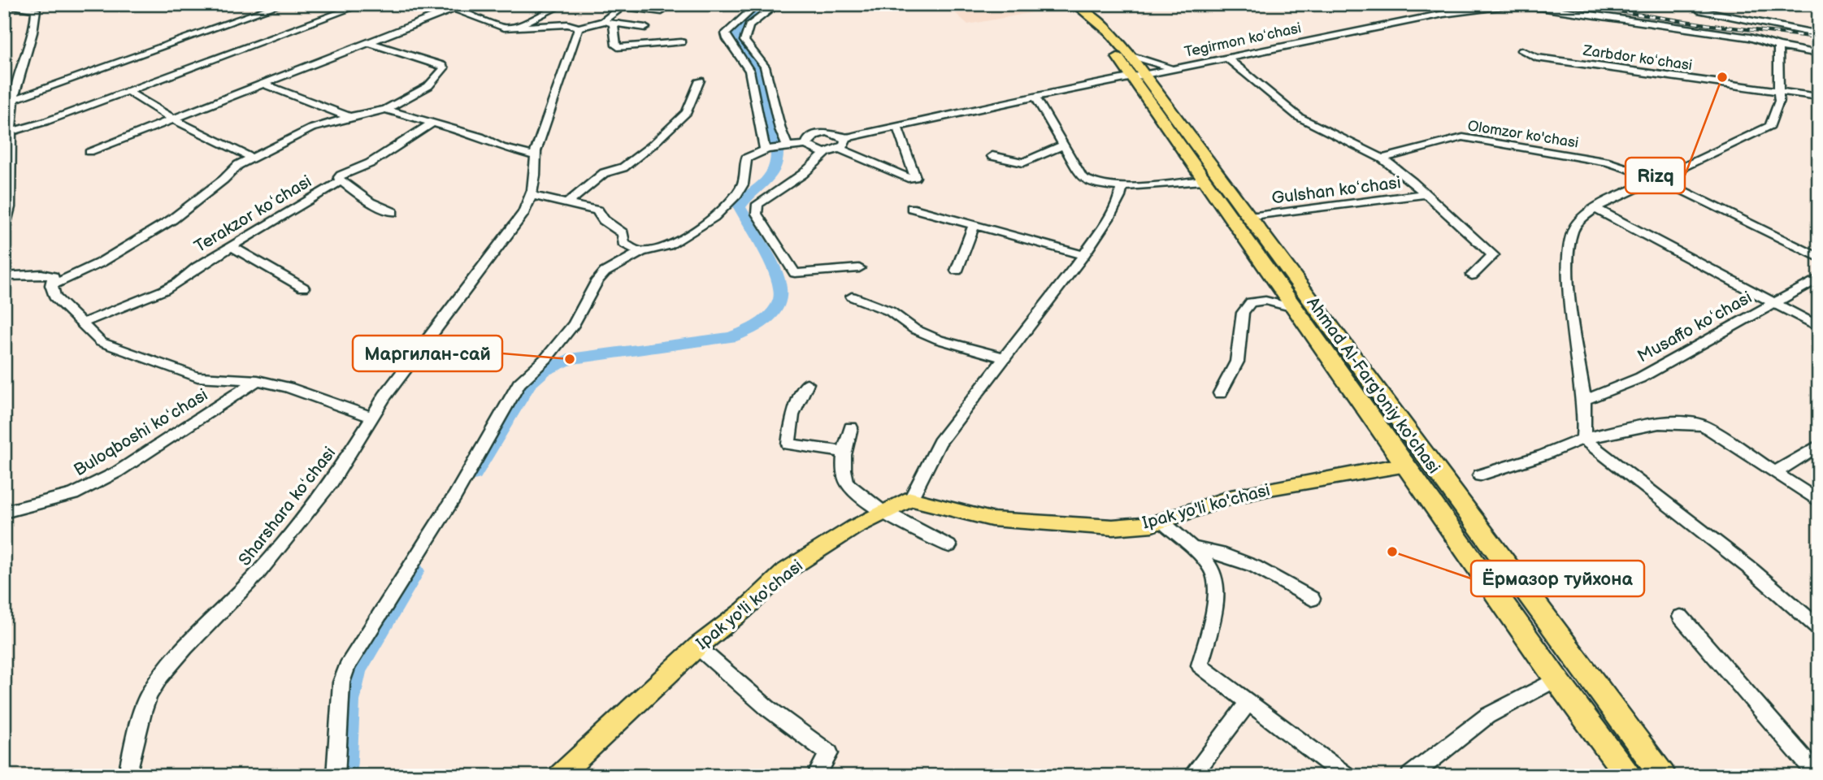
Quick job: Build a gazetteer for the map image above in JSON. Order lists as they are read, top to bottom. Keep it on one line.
{"streets":{"highway":["Ahmad Al-Farg'oniy ko'chasi"],"main road":["Ipak yo'li ko'chasi"],"street":["Tegirmon koʻchasi","Zarbdor koʻchasi","Olomzor ko'chasi","Gulshan koʻchasi","Terakzor koʻchasi","Musaffo koʻchasi","Buloqboshi koʻchasi","Sharshara koʻchasi"]},"crossings":[["Tegirmon koʻchasi","Ahmad Al-Farg'oniy ko'chasi"],["Gulshan koʻchasi","Ahmad Al-Farg'oniy ko'chasi"],["Ahmad Al-Farg'oniy ko'chasi","Ipak yo'li ko'chasi"]],"places":["Rizq","Маргилан-сай","Ёрмазор туйхона"]}
